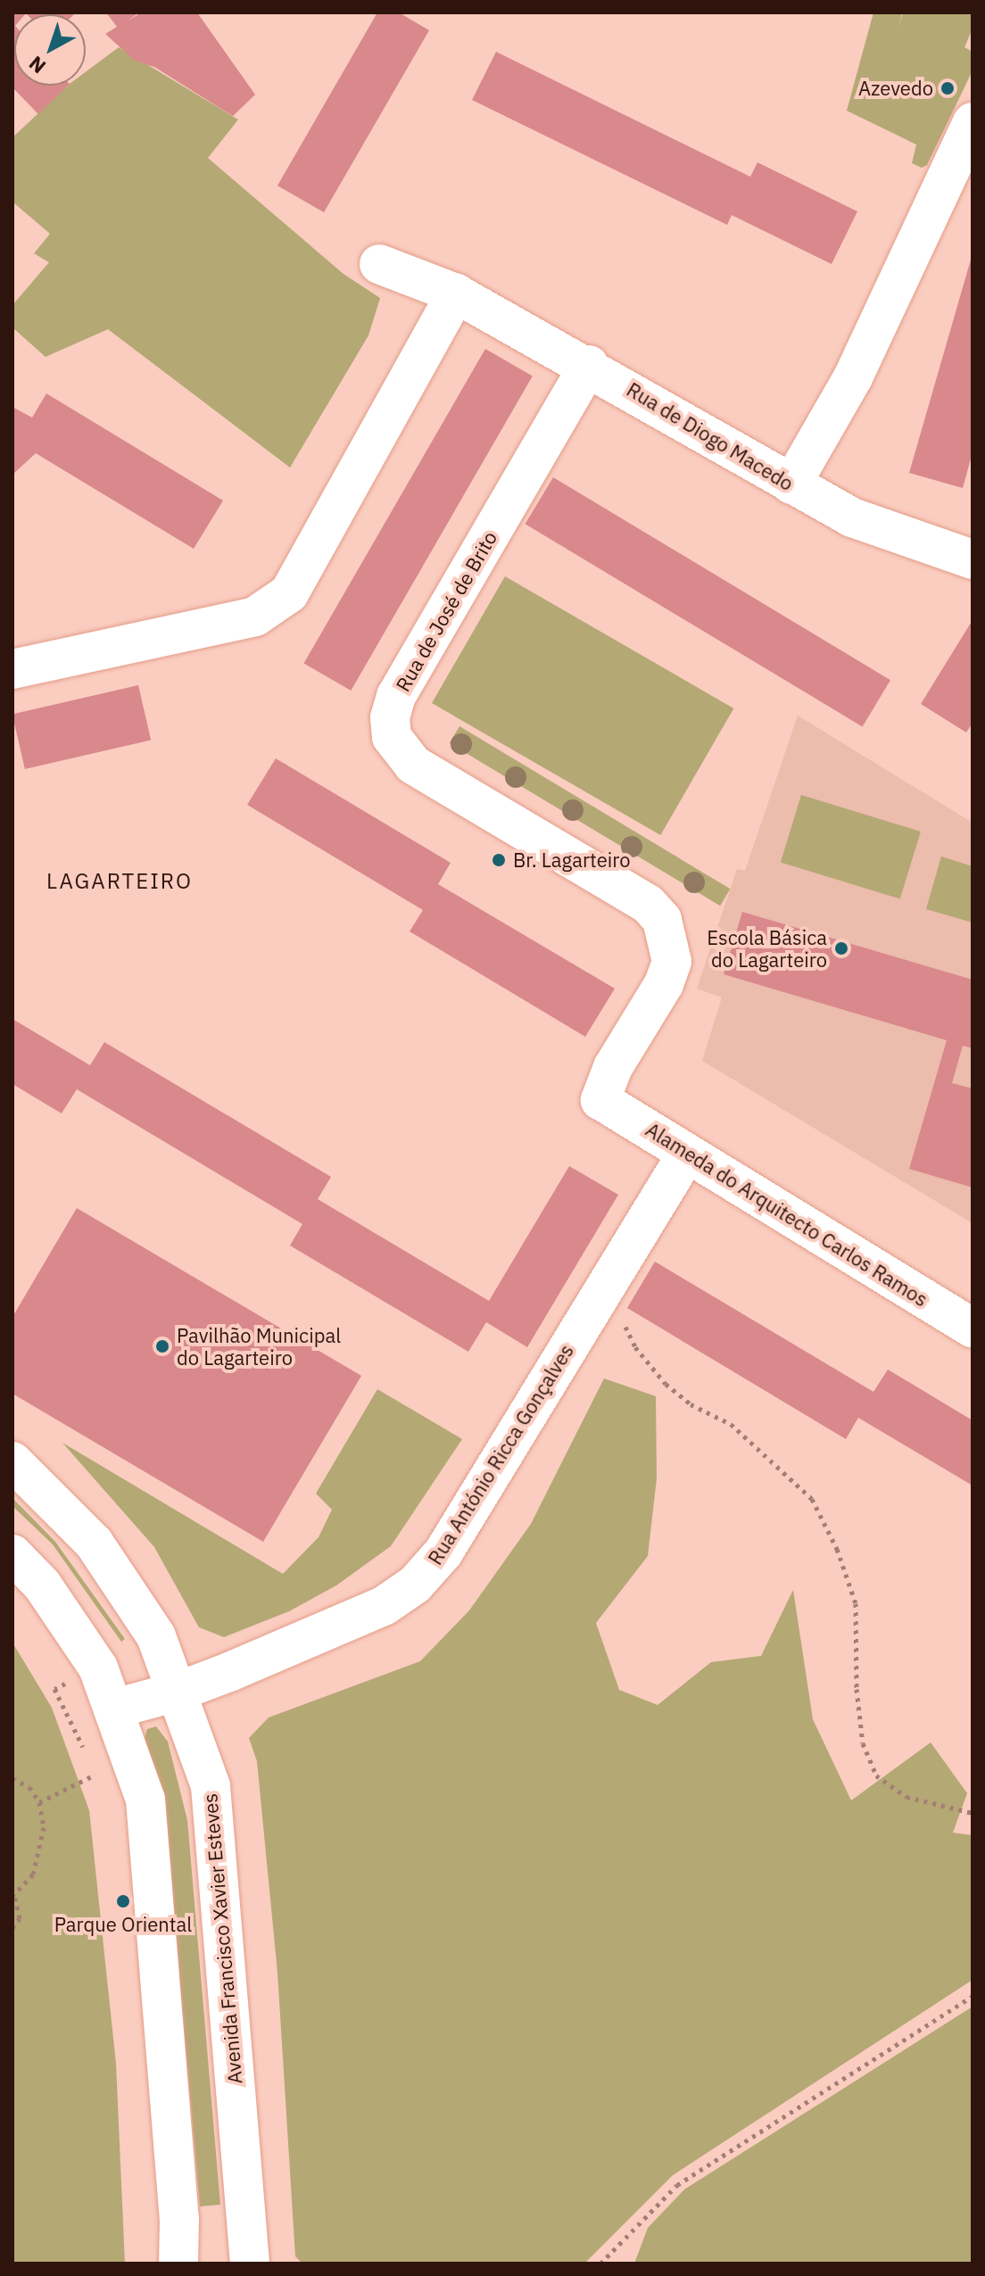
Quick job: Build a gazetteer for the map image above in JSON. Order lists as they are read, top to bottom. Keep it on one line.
{"streets":{"street":["Rua de Diogo Macedo","Rua de José de Brito","Alameda do Arquitecto Carlos Ramos","Rua António Ricca Gonçalves","Avenida Francisco Xavier Esteves"]},"crossings":[["Rua de Diogo Macedo","Rua de José de Brito"],["Rua de José de Brito","Alameda do Arquitecto Carlos Ramos"],["Alameda do Arquitecto Carlos Ramos","Rua António Ricca Gonçalves"],["Rua António Ricca Gonçalves","Avenida Francisco Xavier Esteves"]],"districts":["LAGARTEIRO"],"places":["Azevedo","Br. Lagarteiro","Escola Básica do Lagarteiro","Pavilhão Municipal do Lagarteiro","Parque Oriental"],"north":"bottom left"}
